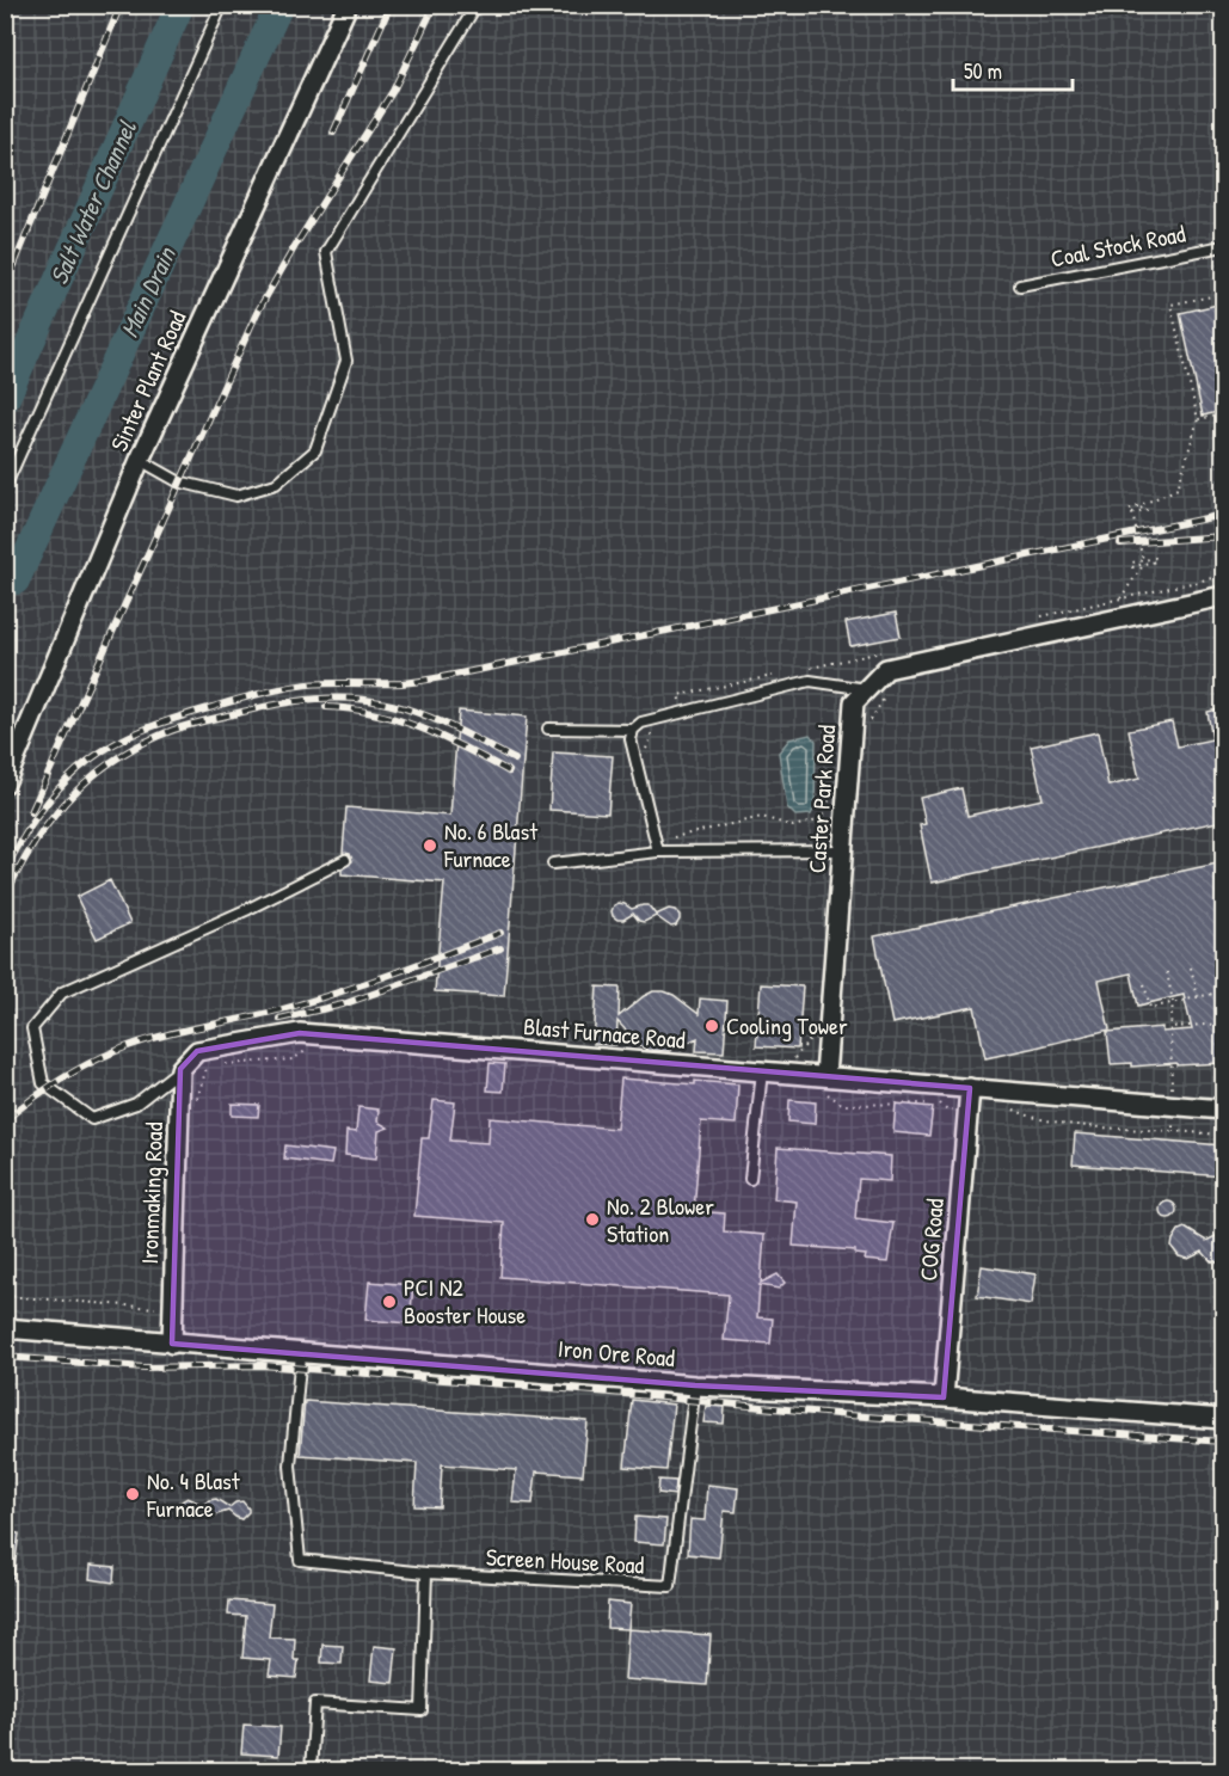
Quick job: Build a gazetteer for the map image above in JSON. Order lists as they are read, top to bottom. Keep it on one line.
{"streets":{"street":["Sinter Plant Road","Caster Park Road","Blast Furnace Road","Ironmaking Road","COG Road","Iron Ore Road"],"lane":["Coal Stock Road","Screen House Road"]},"crossings":[["Caster Park Road","Blast Furnace Road"],["Blast Furnace Road","Ironmaking Road"],["Blast Furnace Road","COG Road"],["Ironmaking Road","Iron Ore Road"],["COG Road","Iron Ore Road"],["Iron Ore Road","Screen House Road"]],"water":["Salt Water Channel","Main Drain"],"places":["No. 6 Blast Furnace","Cooling Tower","No. 2 Blower Station","PCI N2 Booster House","No. 4 Blast Furnace"],"scale_bar":"50 m"}
